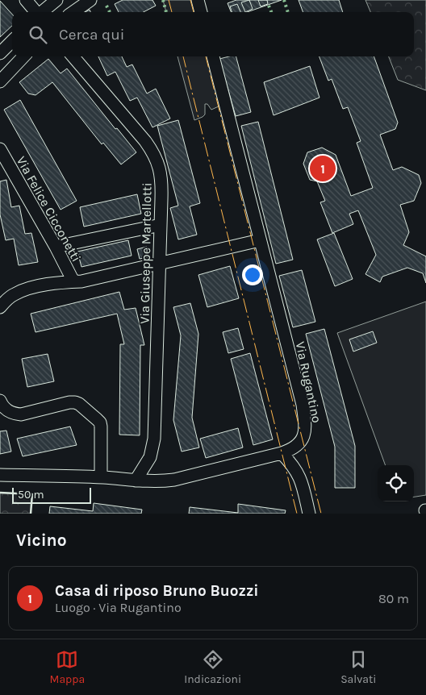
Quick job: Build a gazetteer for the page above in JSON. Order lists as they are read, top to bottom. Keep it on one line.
{"streets":{"street":["Via Felice Cicconetti","Via Giuseppe Martellotti","Via Rugantino"]},"crossings":[["Via Giuseppe Martellotti","Via Rugantino"]],"scale_bar":"50 m","page":{"search":"Cerca qui","pins":"1","scale":"50 m","heading":"Vicino","list":[{"mark":"1","name":"Casa di riposo Bruno Buozzi","note":"Luogo · Via Rugantino","value":"80 m"}],"nav":["Mappa","Indicazioni","Salvati"]}}
